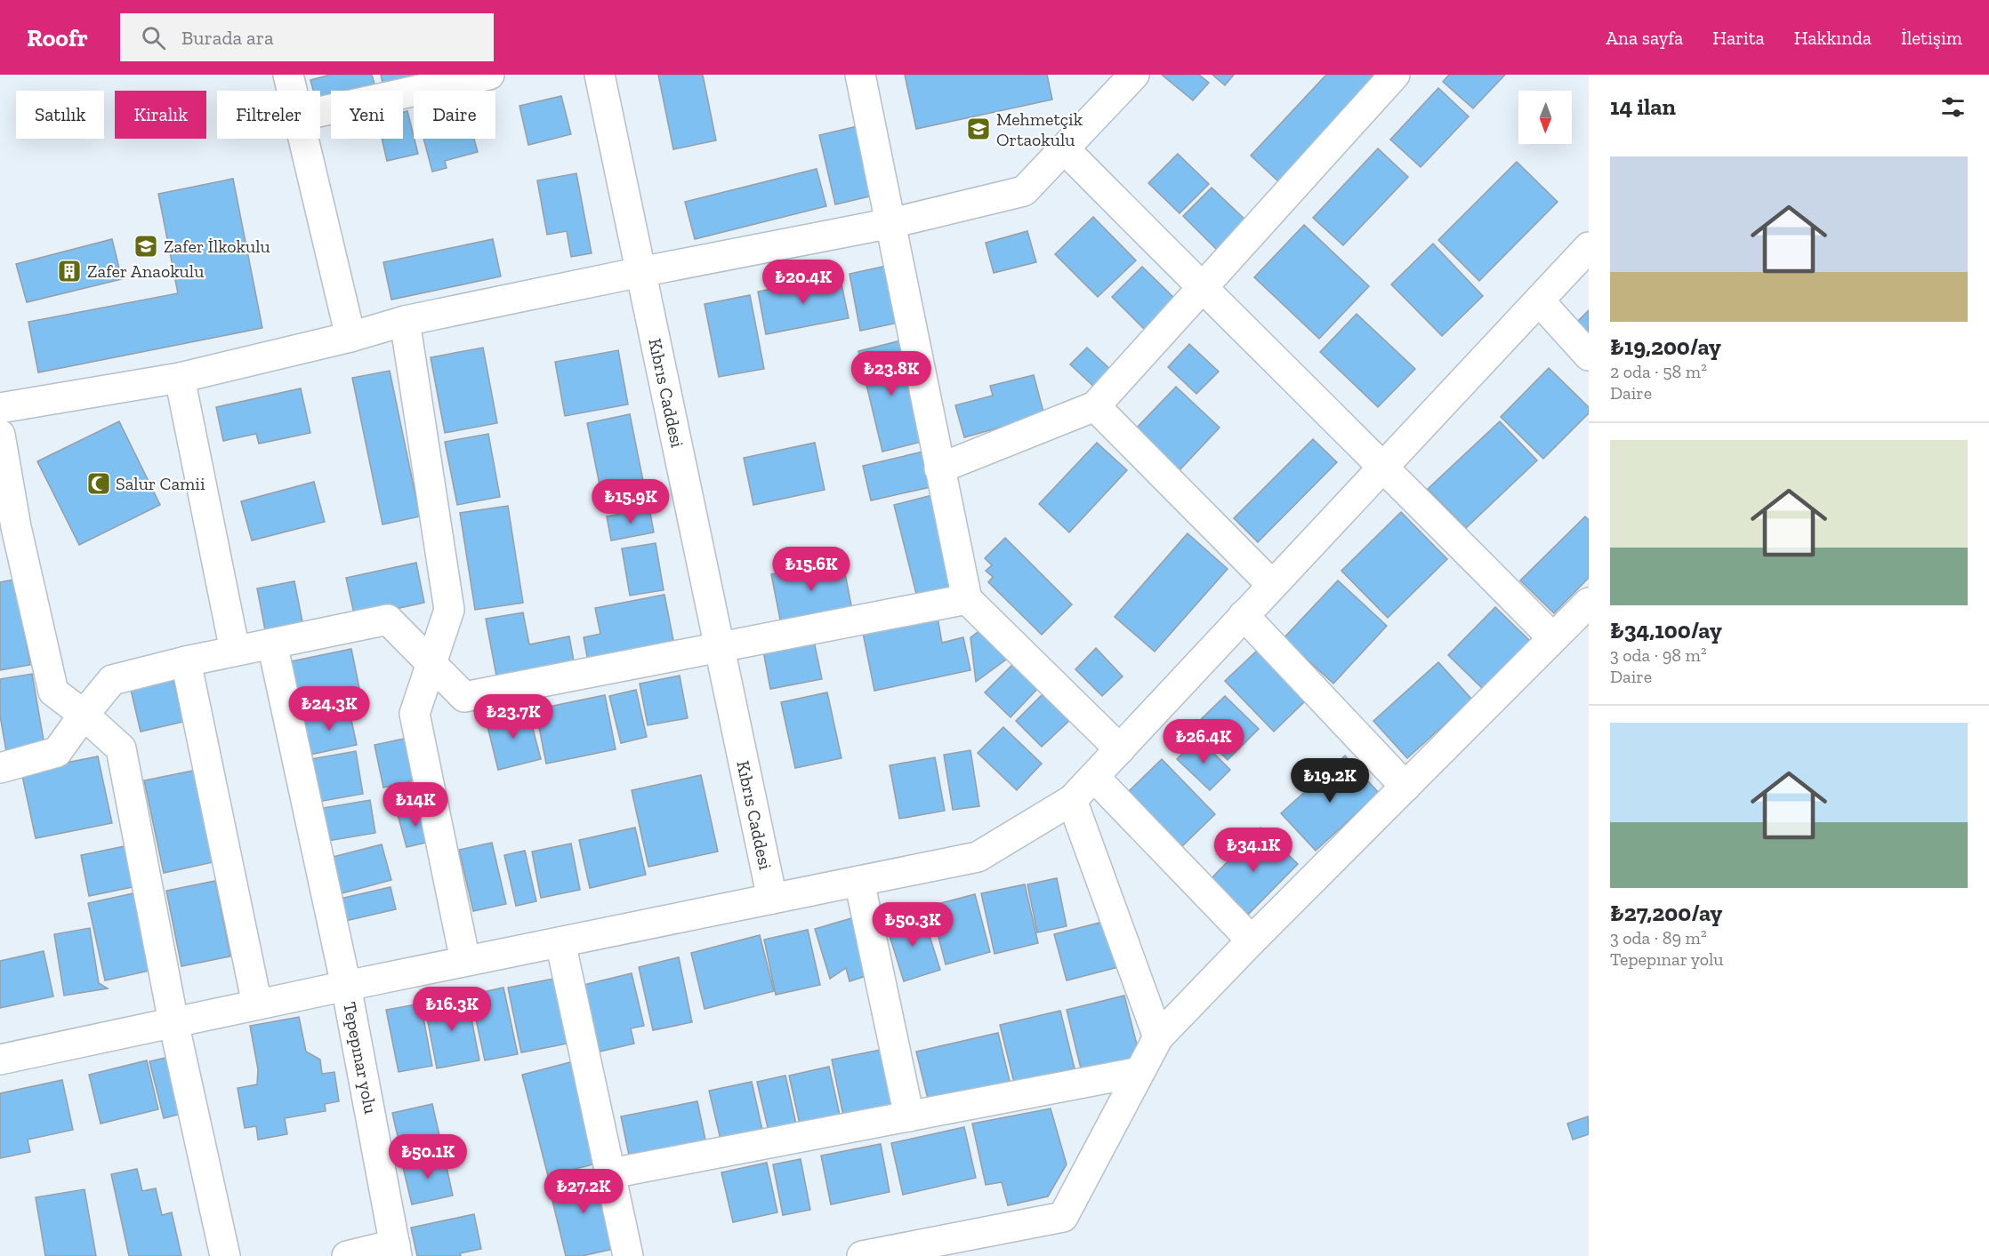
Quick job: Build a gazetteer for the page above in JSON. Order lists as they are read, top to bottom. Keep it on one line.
{"streets":{"street":["Kıbrıs Caddesi","Tepepınar yolu"]},"places":{"school or university":["Mehmetçik Ortaokulu","Zafer İlkokulu"],"building":["Zafer Anaokulu"],"mosque":["Salur Camii"]},"north":"bottom","page":{"header":"Roofr","search":"Burada ara","nav":["Ana sayfa","Harita","Hakkında","İletişim"],"heading":"14 ilan","chip":["Satılık","Kiralık","Filtreler","Yeni","Daire"],"list":[{"name":"₺19,200/ay","note":"2 oda · 58 m² · Daire"},{"name":"₺34,100/ay","note":"3 oda · 98 m² · Daire"},{"name":"₺27,200/ay","note":"3 oda · 89 m² · Tepepınar yolu"}],"price":["₺20.4K","₺23.8K","₺15.9K","₺15.6K","₺24.3K","₺23.7K","₺26.4K","₺19.2K","₺14K","₺34.1K","₺50.3K","₺16.3K","₺50.1K","₺27.2K"]}}
